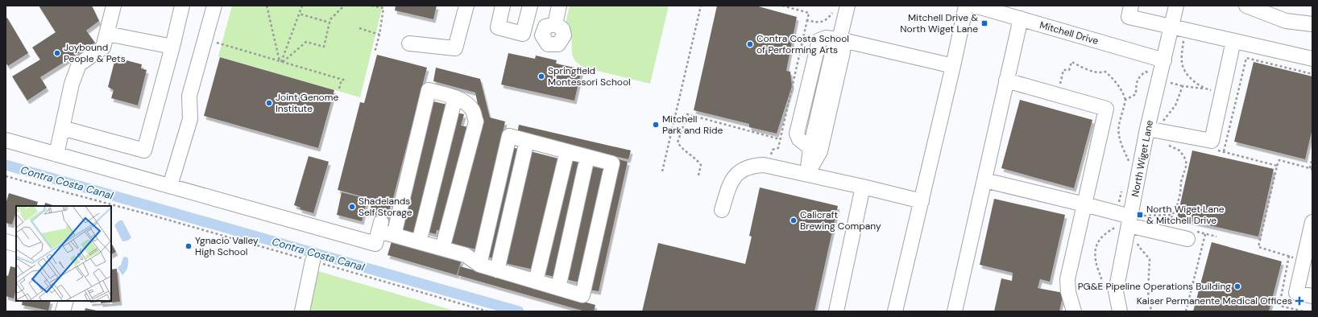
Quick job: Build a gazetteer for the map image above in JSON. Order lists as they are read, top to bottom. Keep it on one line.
{"streets":{"street":["Mitchell Drive","North Wiget Lane"]},"crossings":[["Mitchell Drive","North Wiget Lane"]],"water":["Contra Costa Canal"],"places":{"transit":["Mitchell Drive & North Wiget Lane","North Wiget Lane & Mitchell Drive"],"other":["Contra Costa School of Performing Arts","Joybound People & Pets","Springfield Montessori School","Joint Genome Institute","Mitchell Park and Ride","Shadelands Self Storage","Calicraft Brewing Company","Ygnacio Valley High School","PG&E Pipeline Operations Building"],"health":["Kaiser Permanente Medical Offices"]}}
